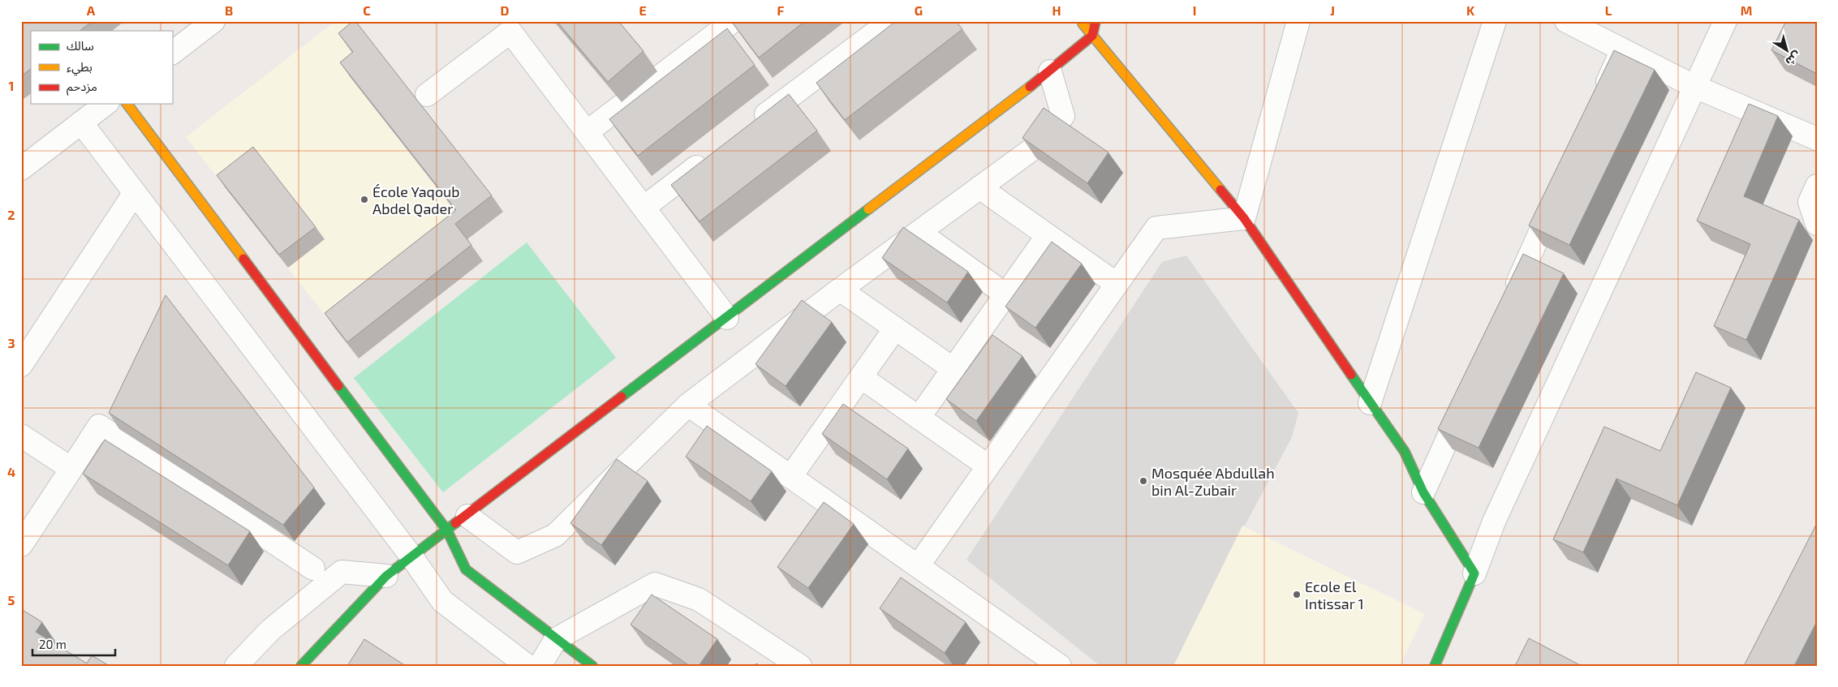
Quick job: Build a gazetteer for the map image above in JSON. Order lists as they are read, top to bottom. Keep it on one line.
{"places":["École Yaqoub Abdel Qader","Mosquée Abdullah bin Al-Zubair","Ecole El Intissar 1"],"legend":["سالك","بطيء","مزدحم"],"scale_bar":"20 m","north":"bottom right","grid":{"columns":["A","B","C","D","E","F","G","H","I","J","K","L","M"],"rows":["1","2","3","4","5"]}}
